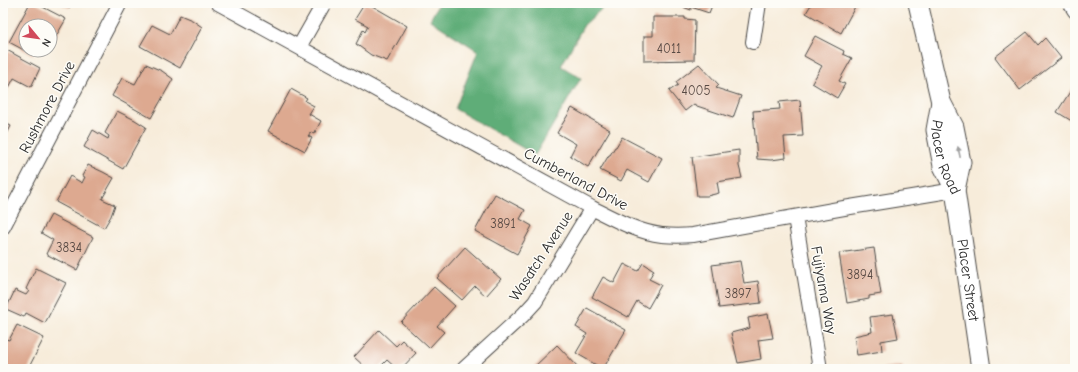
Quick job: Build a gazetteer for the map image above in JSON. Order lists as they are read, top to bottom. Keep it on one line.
{"streets":{"main road":["Placer Road","Placer Street"],"street":["Rushmore Drive","Cumberland Drive","Wasatch Avenue","Fujiyama Way"]},"crossings":[["Placer Road","Cumberland Drive"],["Placer Road","Placer Street"],["Cumberland Drive","Wasatch Avenue"],["Cumberland Drive","Placer Street"],["Cumberland Drive","Fujiyama Way"]],"house_numbers":["4011","4005","3891","3834","3894","3897"],"north":"bottom right"}
